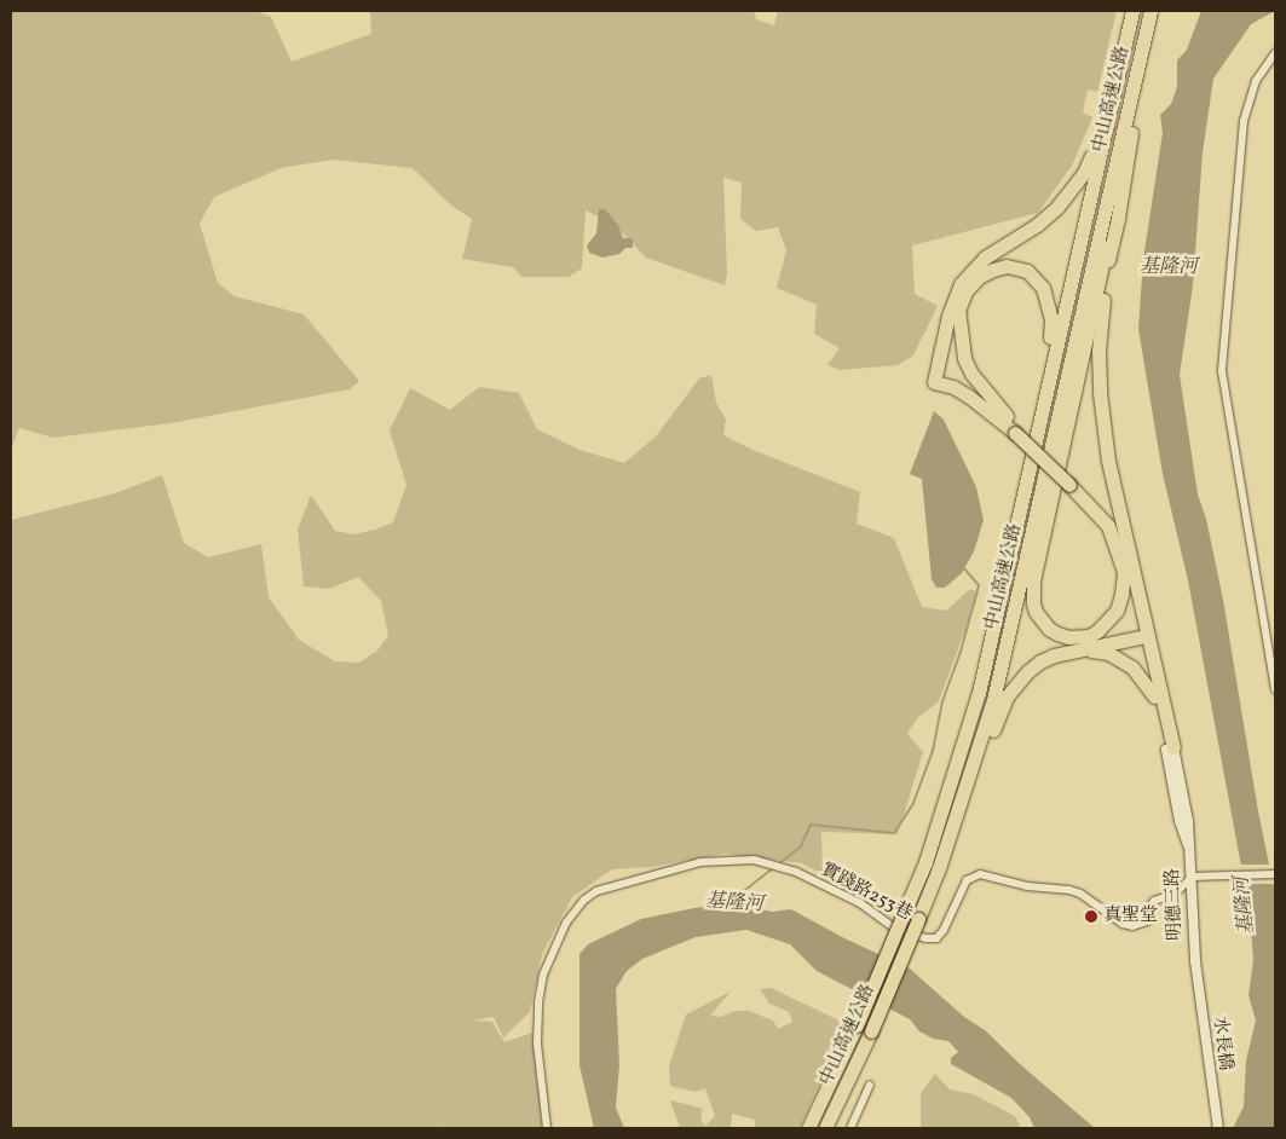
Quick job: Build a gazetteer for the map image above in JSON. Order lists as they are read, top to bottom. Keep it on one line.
{"streets":{"highway":["中山高速公路"],"street":["實踐路253巷","明德三路","水長橋"]},"crossings":[["實踐路253巷","明德三路"],["明德三路","水長橋"]],"water":["基隆河"],"places":["真聖堂"]}
